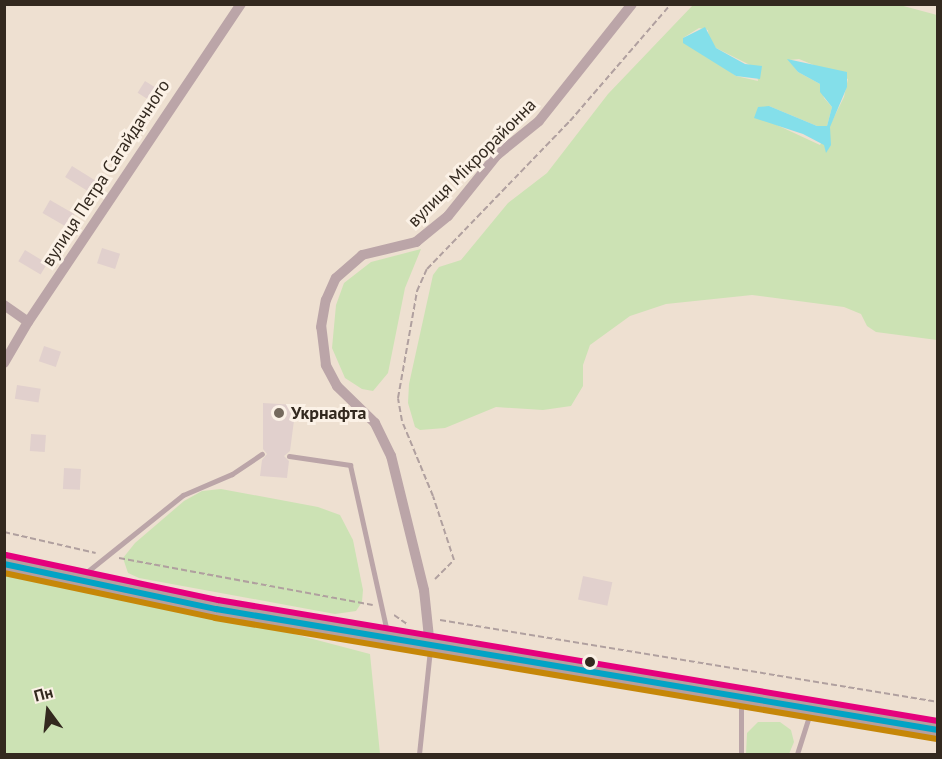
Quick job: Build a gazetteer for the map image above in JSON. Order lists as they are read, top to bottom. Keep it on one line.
{"streets":{"street":["вулиця Мікрорайонна","вулиця Петра Сагайдачного"]},"places":["Укрнафта"],"north":"top"}
